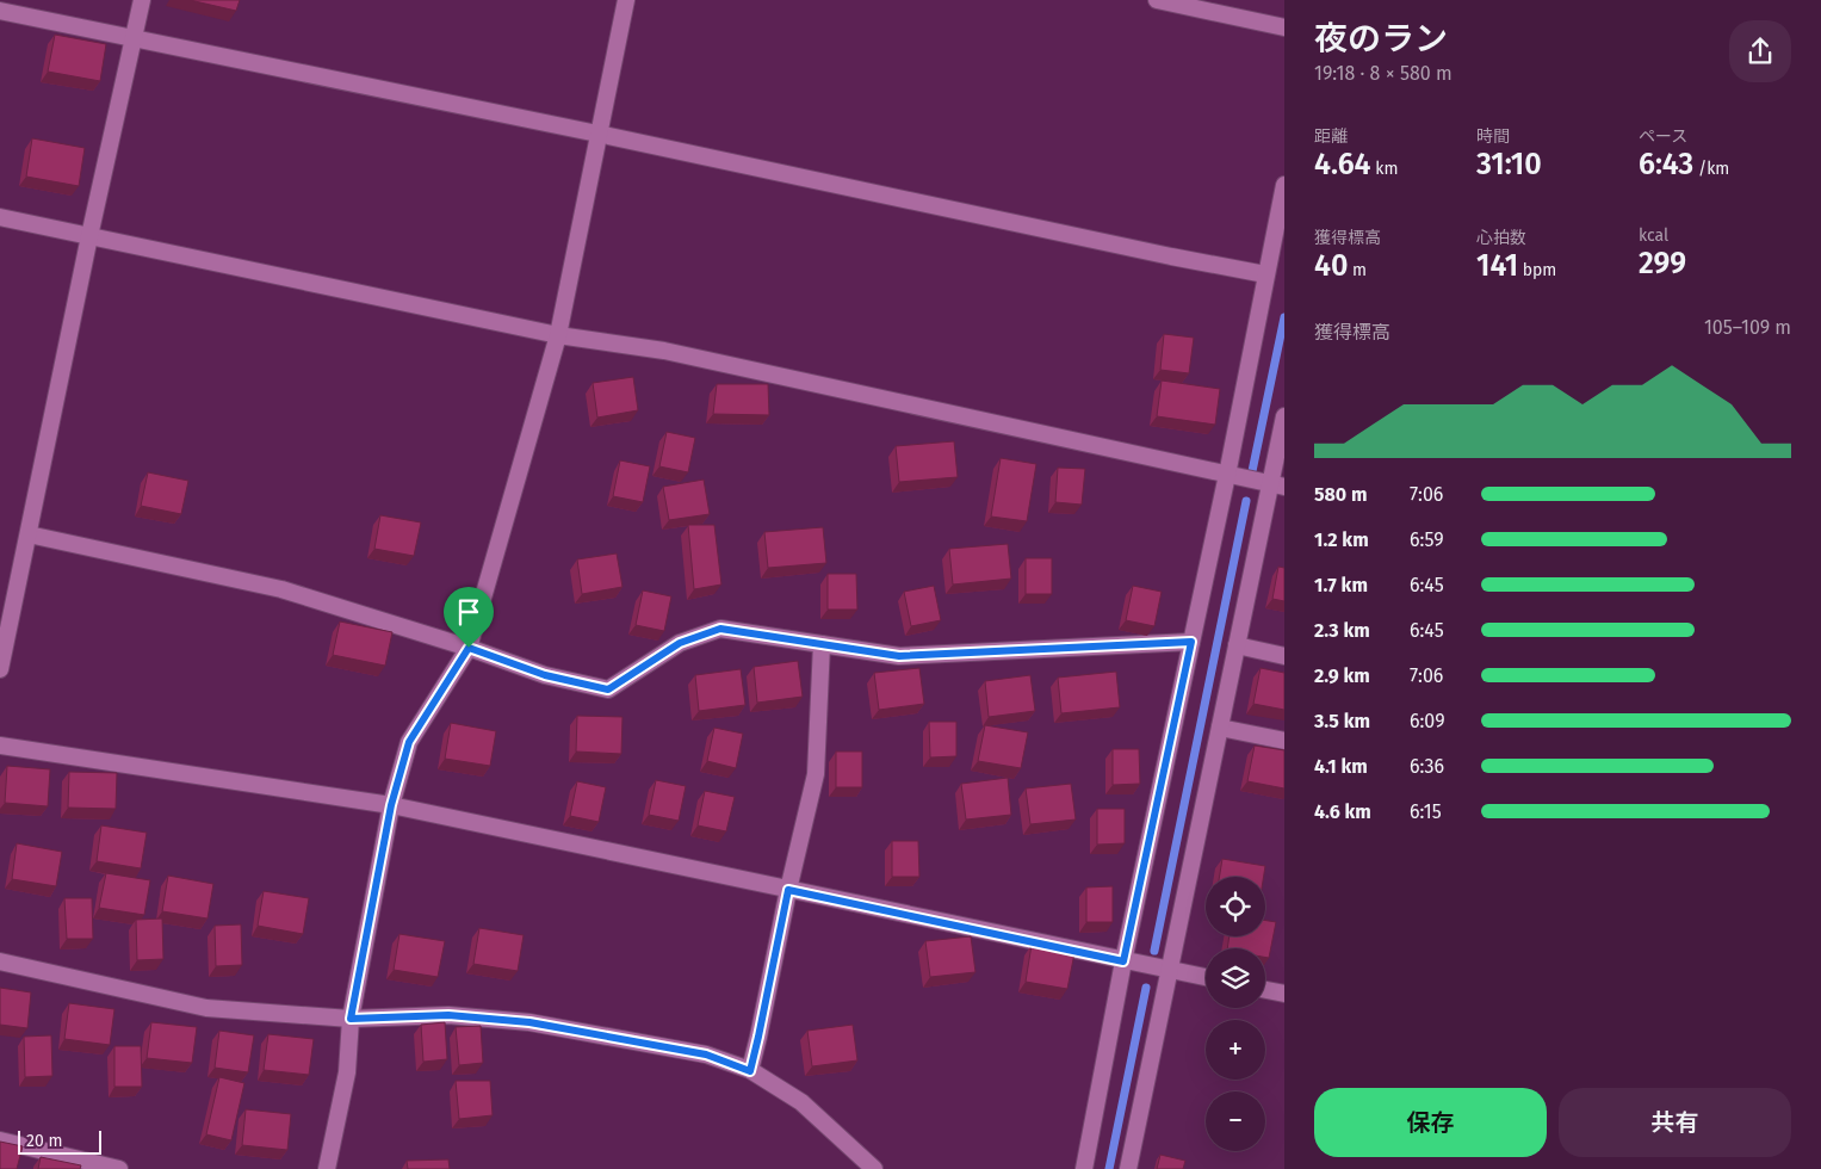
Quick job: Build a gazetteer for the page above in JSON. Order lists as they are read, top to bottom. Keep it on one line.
{"scale_bar":"20 m","page":{"heading":["夜のラン","19:18 · 8 × 580 m"],"stats":[["距離","4.64 km"],["時間","31:10"],["ペース","6:43 /km"],["獲得標高","40 m"],["心拍数","141 bpm"],["kcal","299"]],"chart":["獲得標高","105–109 m"],"list":[{"name":"580 m","note":"7:06"},{"name":"1.2 km","note":"6:59"},{"name":"1.7 km","note":"6:45"},{"name":"2.3 km","note":"6:45"},{"name":"2.9 km","note":"7:06"},{"name":"3.5 km","note":"6:09"},{"name":"4.1 km","note":"6:36"},{"name":"4.6 km","note":"6:15"}],"map_buttons":["+","−"],"buttons":["保存","共有"],"scale":"20 m"}}
